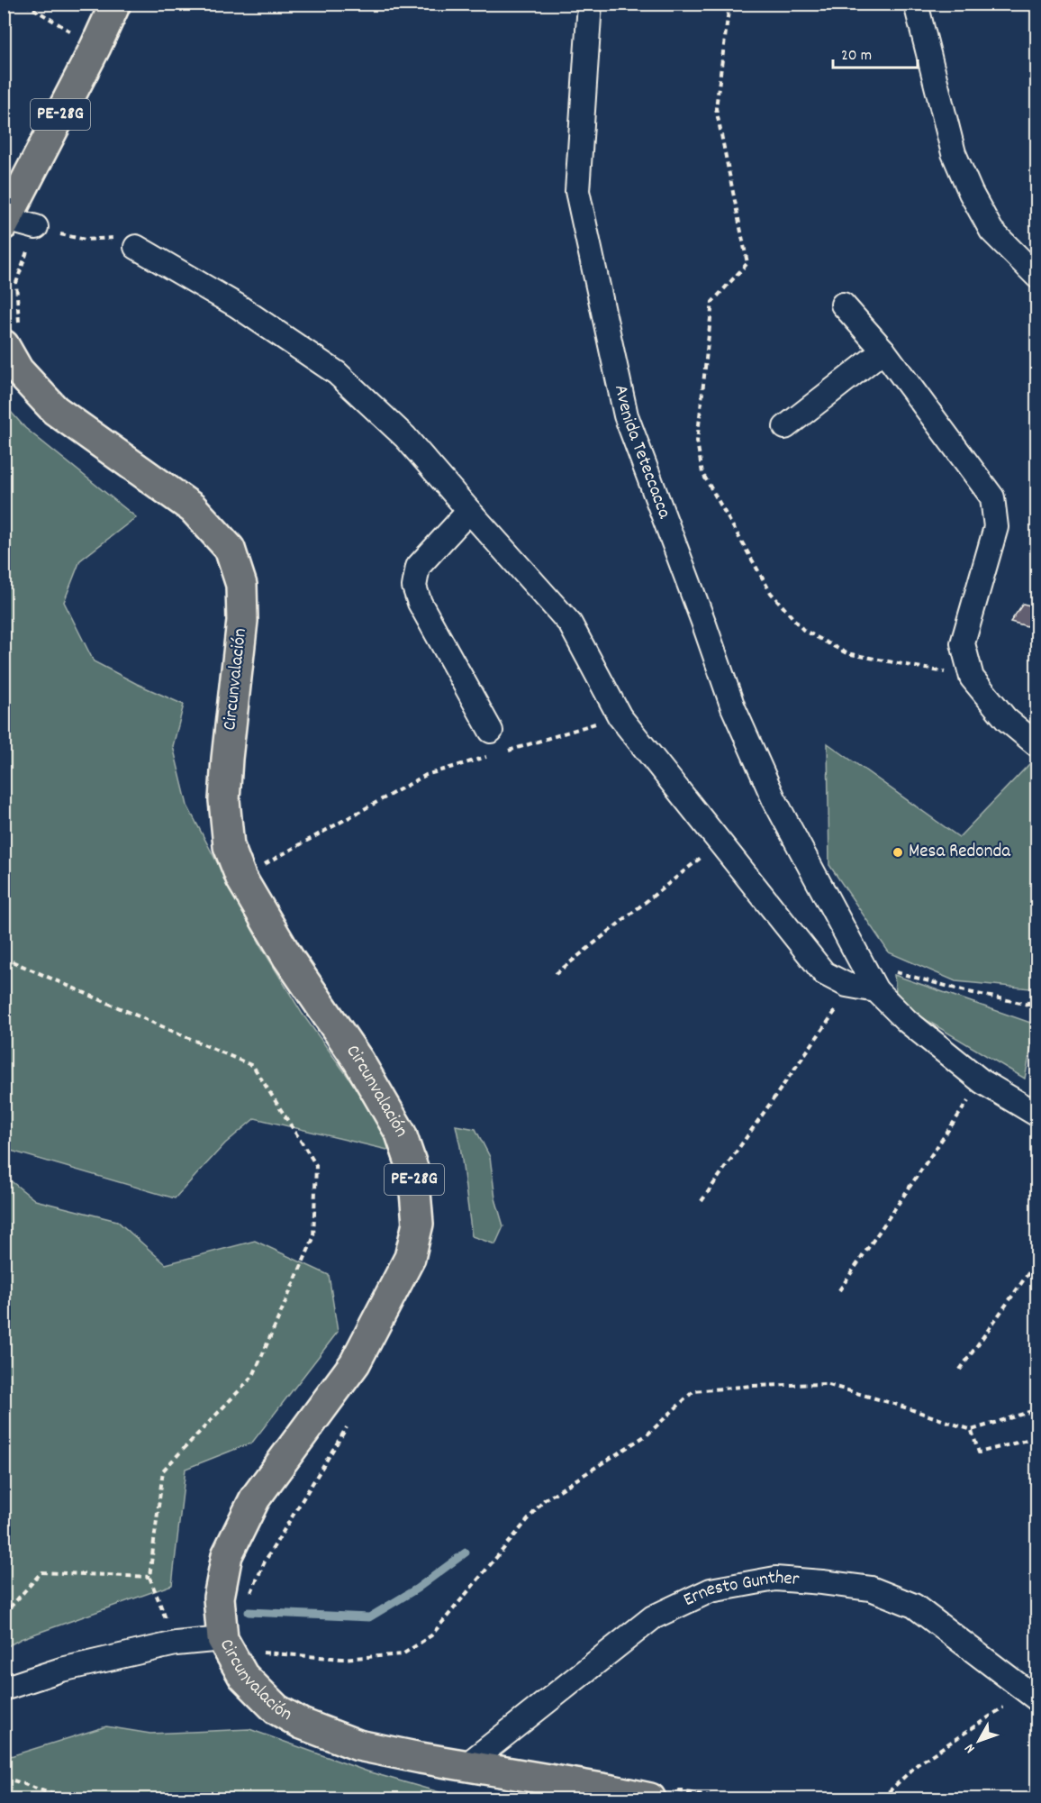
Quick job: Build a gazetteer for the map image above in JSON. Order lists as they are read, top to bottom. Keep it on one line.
{"streets":{"highway":["PE-28G","Circunvalación"],"street":["Avenida Teteccacca","Ernesto Gunther"]},"crossings":[["Circunvalación","Ernesto Gunther"]],"places":["Mesa Redonda"],"scale_bar":"20 m","north":"bottom left"}
